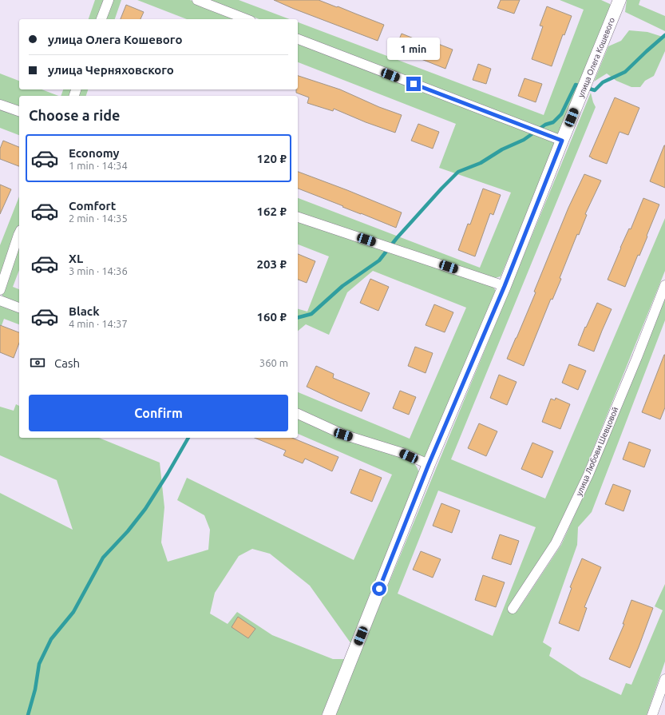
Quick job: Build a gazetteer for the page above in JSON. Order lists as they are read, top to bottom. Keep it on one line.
{"streets":{"street":["улица Олега Кошевого","улица Любови Шевцовой"]},"page":{"banner":["улица Олега Кошевого","улица Черняховского"],"bubble":"1 min","heading":"Choose a ride","list":[{"name":"Economy","note":"1 min · 14:34","value":"120 ₽"},{"name":"Comfort","note":"2 min · 14:35","value":"162 ₽"},{"name":"XL","note":"3 min · 14:36","value":"203 ₽"},{"name":"Black","note":"4 min · 14:37","value":"160 ₽"}],"pay":["Cash","360 m"],"buttons":"Confirm"}}
